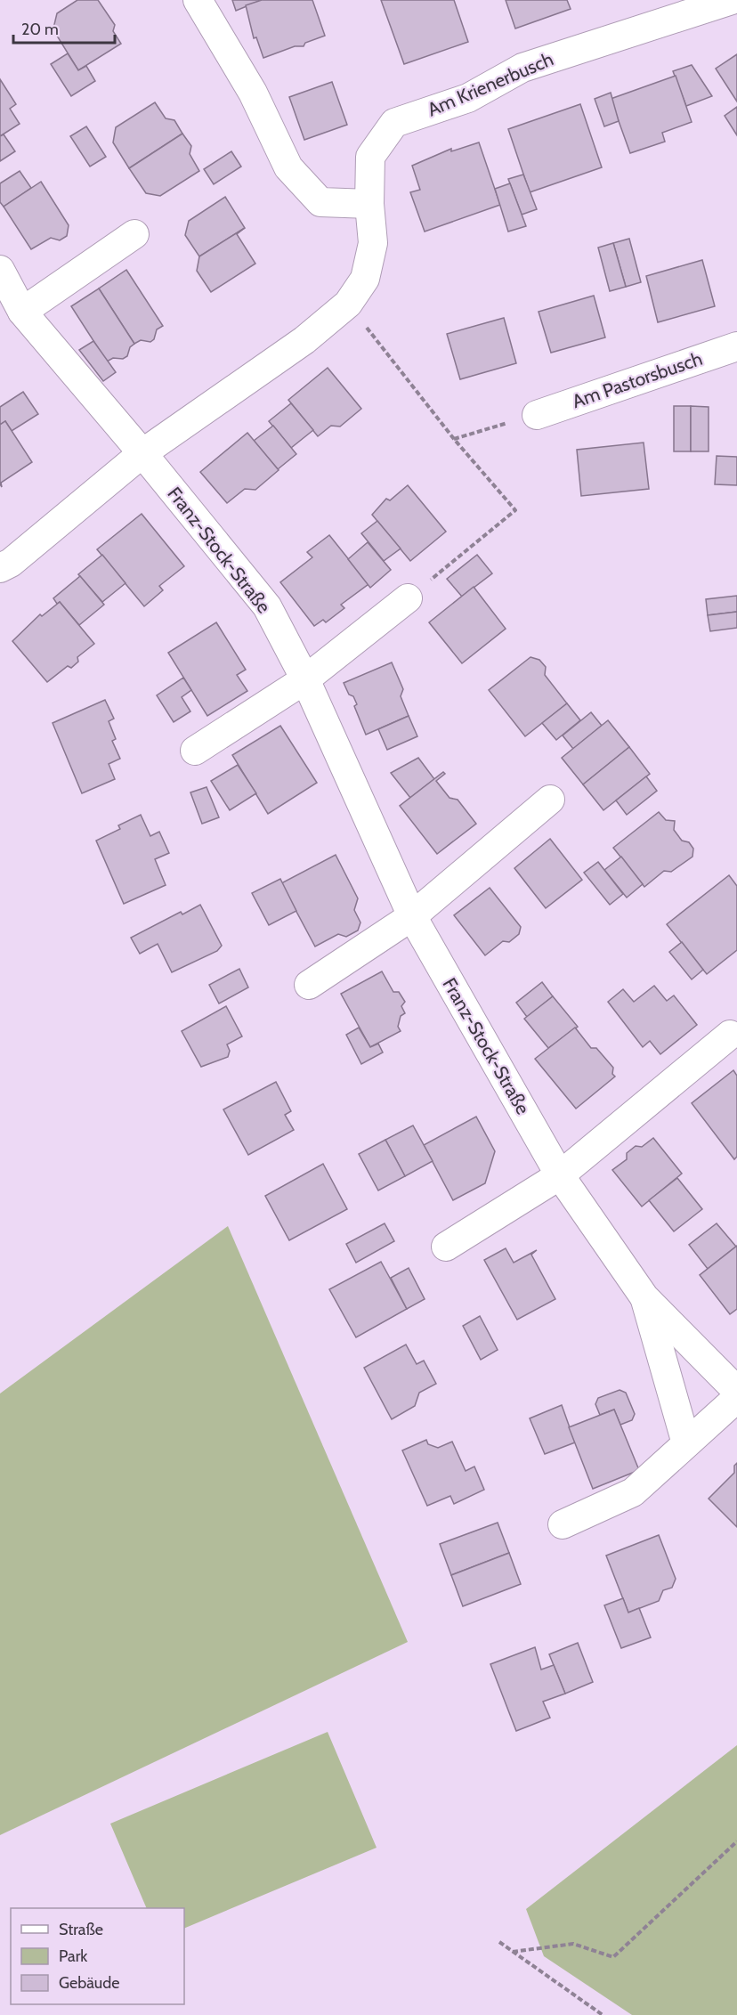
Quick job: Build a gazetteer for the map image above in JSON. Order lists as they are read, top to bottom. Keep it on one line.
{"streets":{"street":["Am Krienerbusch","Am Pastorsbusch","Franz-Stock-Straße"]},"crossings":[["Am Krienerbusch","Franz-Stock-Straße"]],"legend":["Straße","Park","Gebäude"],"scale_bar":"20 m"}
